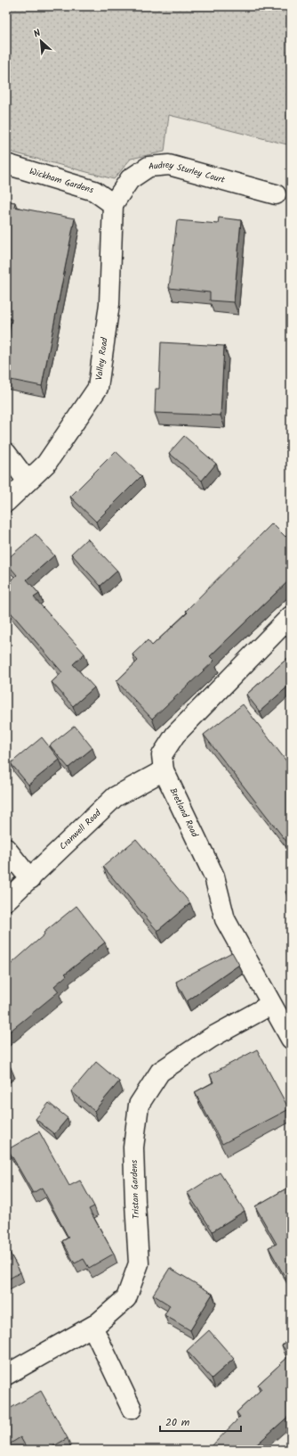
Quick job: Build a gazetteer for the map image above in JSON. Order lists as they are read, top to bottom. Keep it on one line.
{"streets":{"street":["Audrey Sturley Court","Wickham Gardens","Valley Road","Bretland Road","Cranwell Road","Tristan Gardens"]},"crossings":[["Audrey Sturley Court","Wickham Gardens"],["Audrey Sturley Court","Valley Road"],["Wickham Gardens","Valley Road"],["Bretland Road","Cranwell Road"],["Bretland Road","Tristan Gardens"]],"scale_bar":"20 m","north":"top left"}
